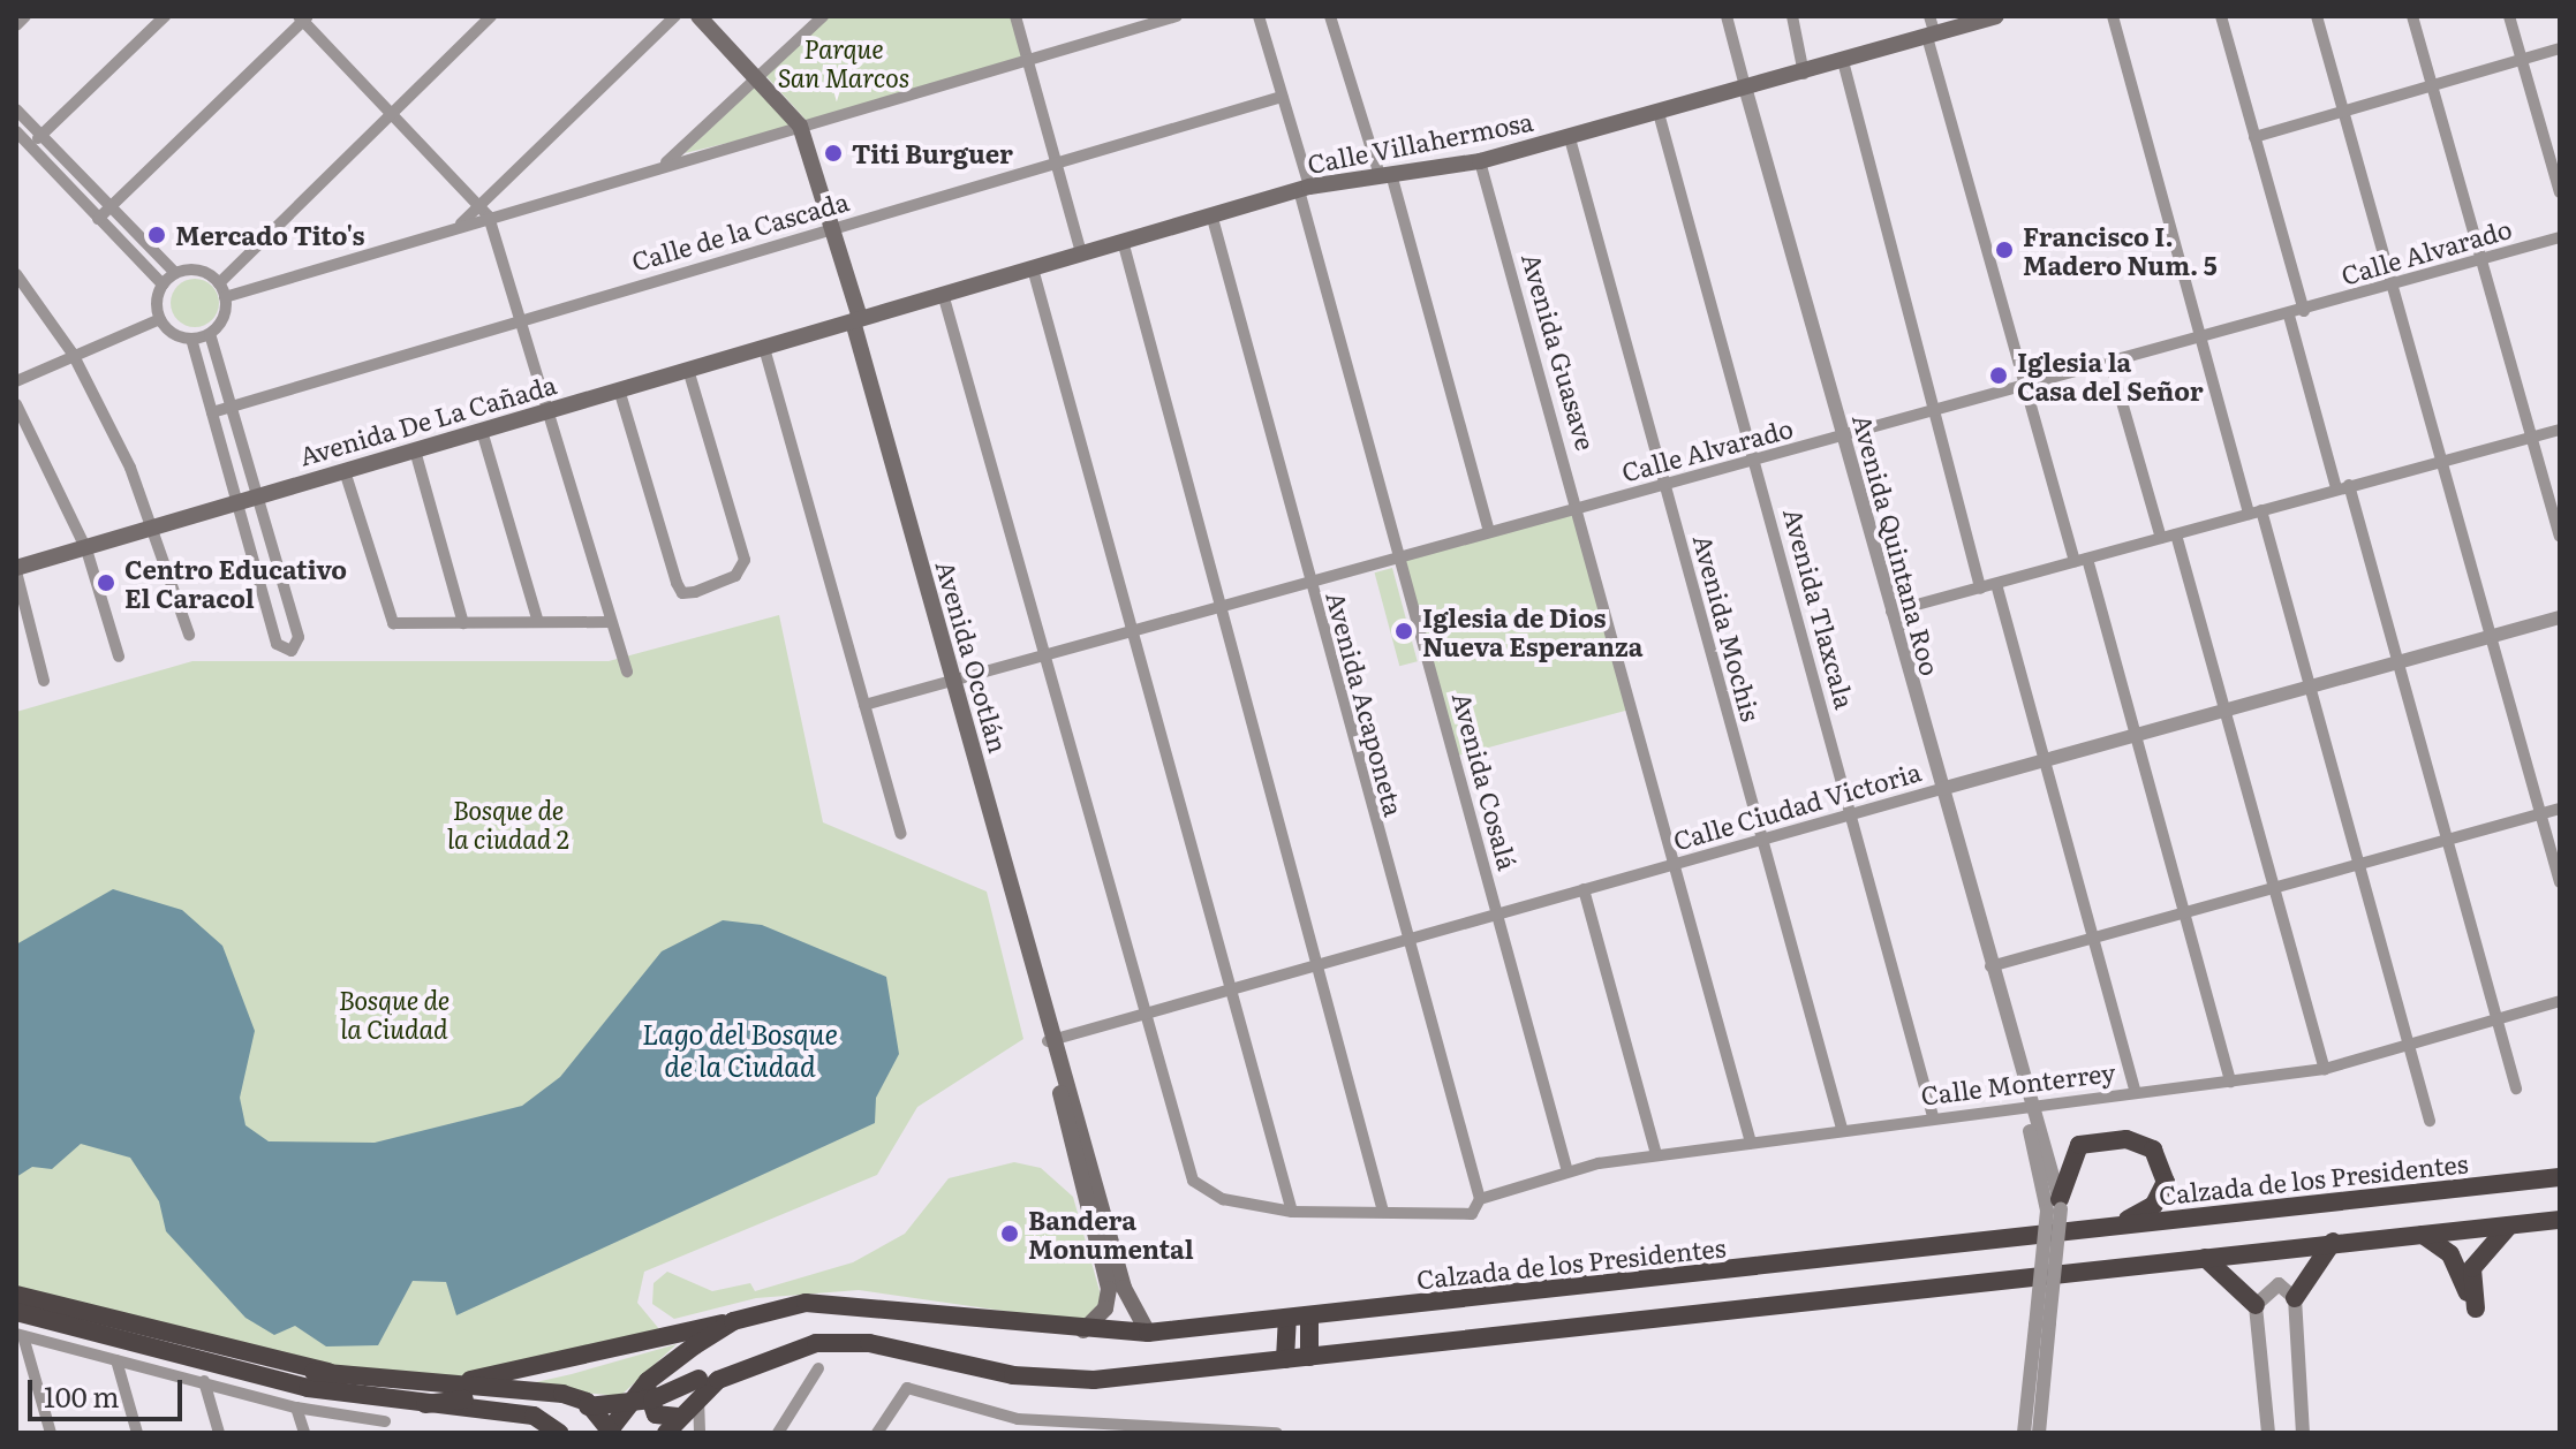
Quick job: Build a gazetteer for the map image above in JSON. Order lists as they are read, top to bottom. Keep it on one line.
{"streets":{"highway":["Calzada de los Presidentes"],"main road":["Calle Villahermosa","Avenida De La Cañada","Avenida Ocotlán"],"street":["Calle de la Cascada","Calle Alvarado","Avenida Guasave","Avenida Quintana Roo","Avenida Tlaxcala","Avenida Mochis","Avenida Acaponeta","Avenida Cosalá","Calle Ciudad Victoria","Calle Monterrey"]},"crossings":[["Calle Villahermosa","Avenida Guasave"],["Calle Villahermosa","Avenida De La Cañada"],["Calle Villahermosa","Avenida Quintana Roo"],["Calle Villahermosa","Avenida Tlaxcala"],["Calle Villahermosa","Avenida Mochis"],["Calle Villahermosa","Avenida Ocotlán"],["Calle Villahermosa","Avenida Acaponeta"],["Calle Villahermosa","Avenida Cosalá"],["Calle de la Cascada","Avenida Ocotlán"],["Calle de la Cascada","Avenida Cosalá"],["Calle Alvarado","Avenida Guasave"],["Calle Alvarado","Avenida Quintana Roo"],["Calle Alvarado","Avenida Tlaxcala"],["Calle Alvarado","Avenida Mochis"],["Calle Alvarado","Avenida Ocotlán"],["Calle Alvarado","Avenida Acaponeta"],["Calle Alvarado","Avenida Cosalá"],["Avenida Guasave","Calle Ciudad Victoria"],["Avenida Guasave","Calle Monterrey"],["Avenida De La Cañada","Avenida Ocotlán"],["Avenida Quintana Roo","Calle Ciudad Victoria"],["Avenida Quintana Roo","Calle Monterrey"],["Avenida Tlaxcala","Calle Ciudad Victoria"],["Avenida Tlaxcala","Calle Monterrey"],["Avenida Mochis","Calle Ciudad Victoria"],["Avenida Mochis","Calle Monterrey"],["Avenida Ocotlán","Calle Ciudad Victoria"],["Avenida Ocotlán","Calzada de los Presidentes"],["Avenida Acaponeta","Calle Ciudad Victoria"],["Avenida Acaponeta","Calle Monterrey"],["Avenida Cosalá","Calle Ciudad Victoria"],["Avenida Cosalá","Calle Monterrey"],["Calle Ciudad Victoria","Calle Monterrey"]],"water":["Lago del Bosque de la Ciudad"],"parks":["Parque San Marcos","Bosque de la ciudad 2","Bosque de la Ciudad"],"places":["Titi Burguer","Mercado Tito's","Francisco I. Madero Num. 5","Iglesia la Casa del Señor","Centro Educativo El Caracol","Iglesia de Dios Nueva Esperanza","Bandera Monumental"],"scale_bar":"100 m"}
